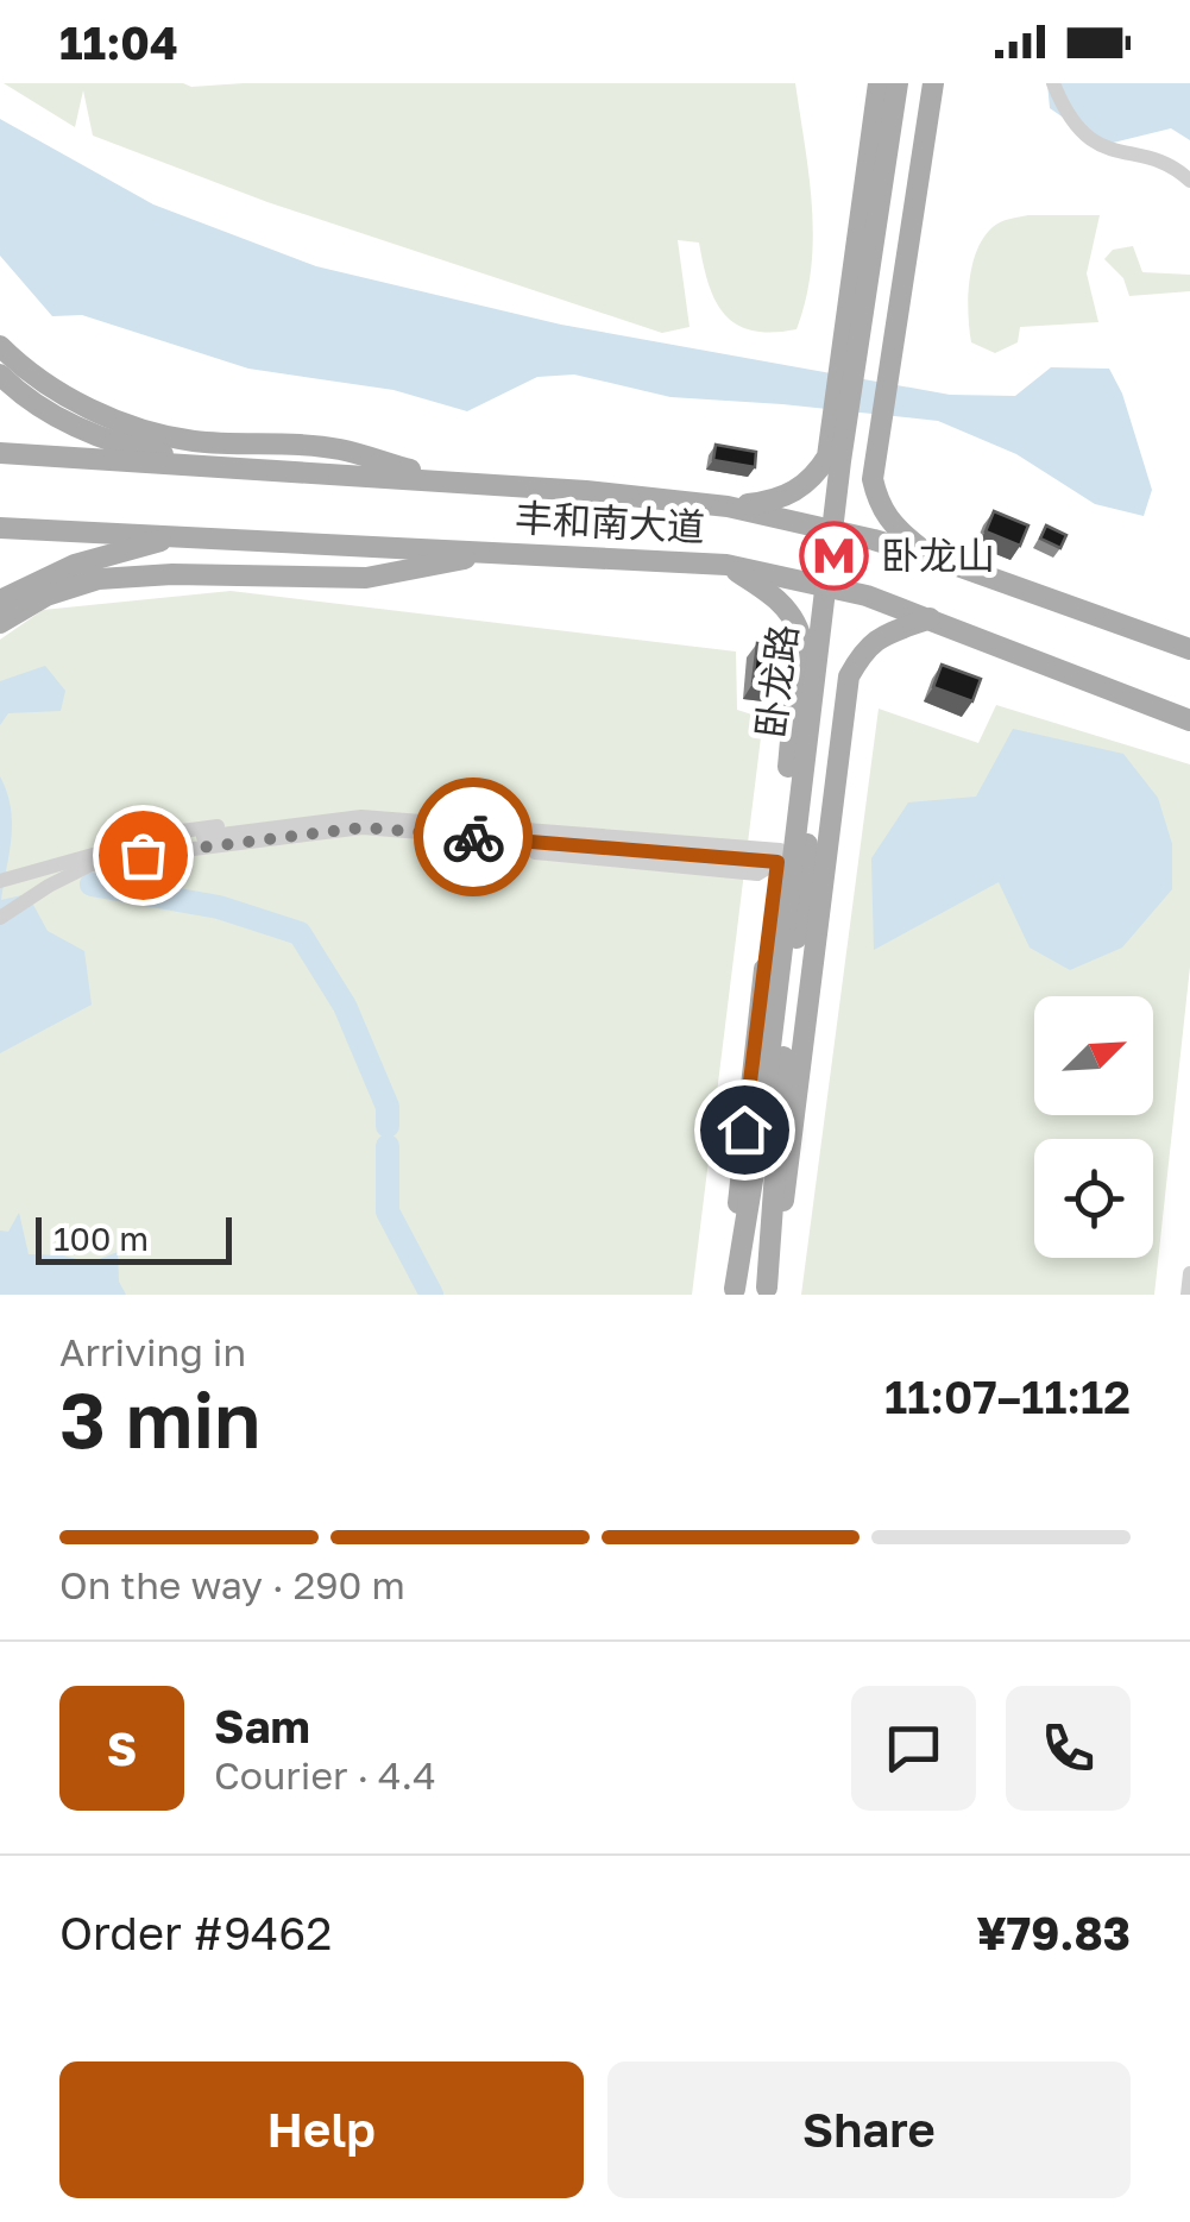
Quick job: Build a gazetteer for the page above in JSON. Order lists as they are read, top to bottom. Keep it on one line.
{"streets":{"main road":["丰和南大道","卧龙路"]},"crossings":[["丰和南大道","卧龙路"]],"places":{"metro station":["卧龙山"]},"scale_bar":"100 m","north":"top right","page":{"status":"11:04","scale":"100 m","heading":["3 min","Arriving in","11:07–11:12"],"panel":["Sam","Courier · 4.4","Order #9462","¥79.83"],"bar":"On the way · 290 m","round":"S","buttons":["Help","Share"]}}
